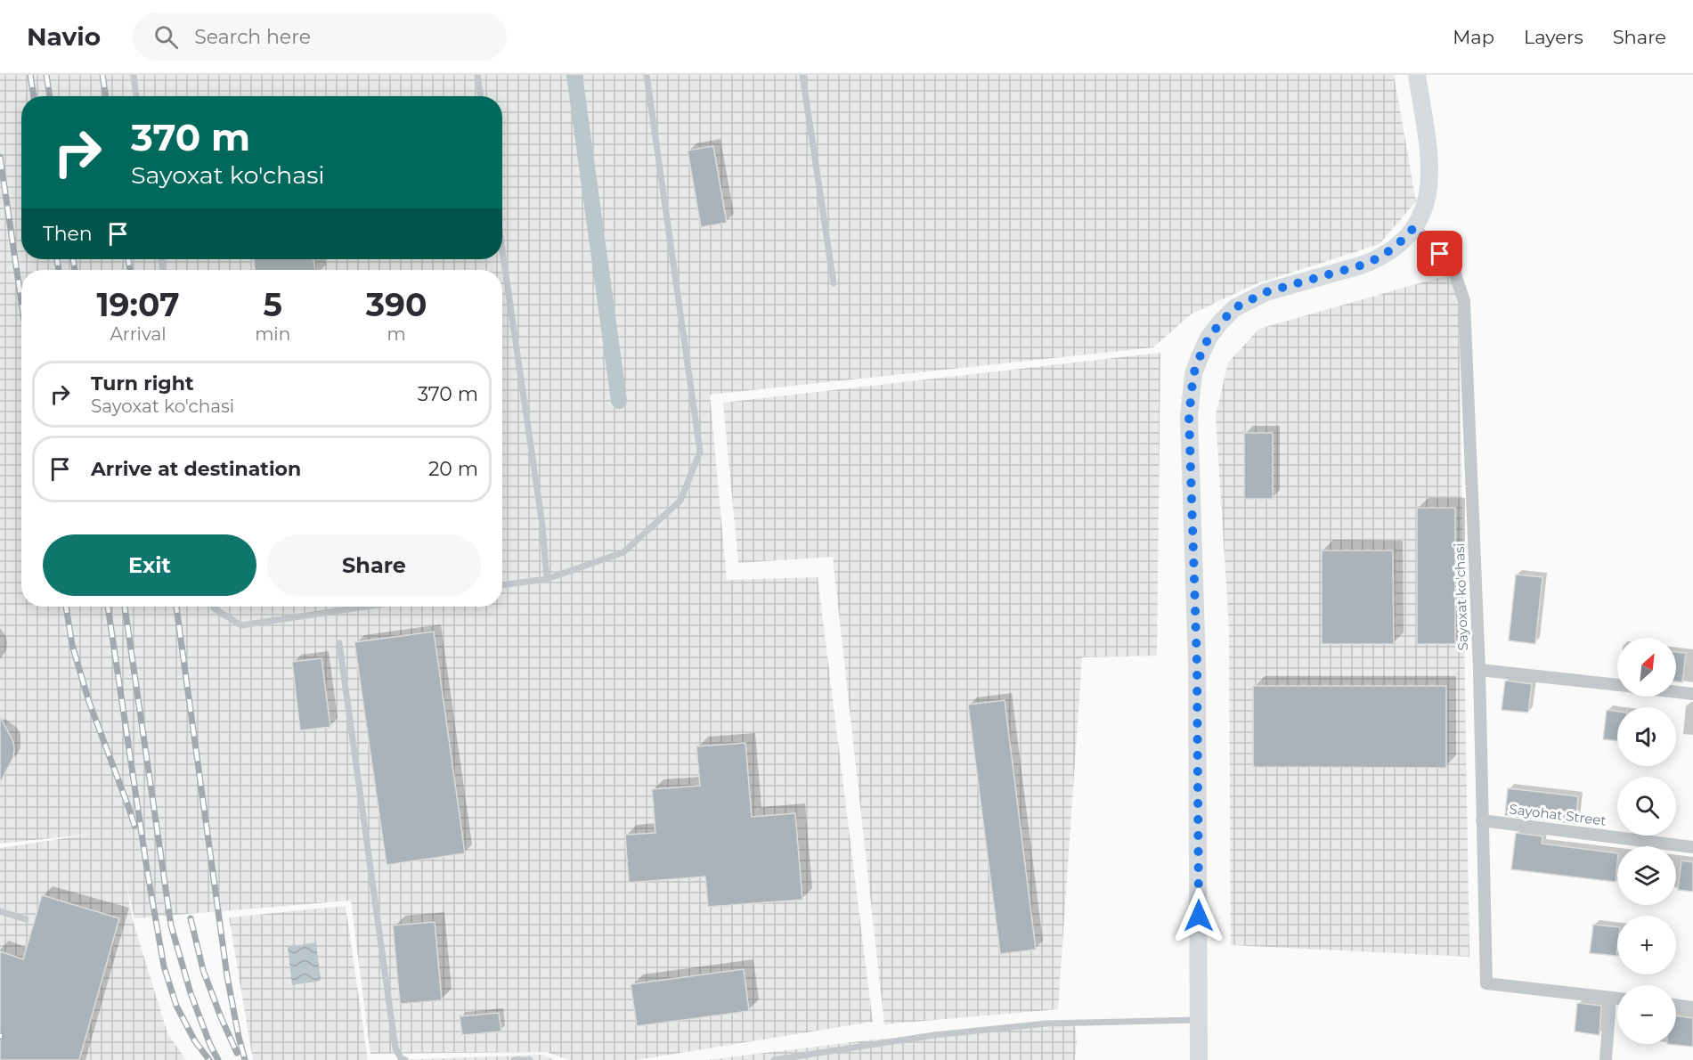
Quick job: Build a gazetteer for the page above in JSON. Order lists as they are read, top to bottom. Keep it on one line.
{"streets":{"street":["Sayoxat ko'chasi","Sayohat Street"]},"crossings":[["Sayoxat ko'chasi","Sayohat Street"]],"north":"top right","page":{"header":"Navio","search":"Search here","nav":["Map","Layers","Share"],"turn":["370 m","Sayoxat ko'chasi"],"then":"Then","eta":["19:07","Arrival","5","min","390","m"],"list":[{"name":"Turn right","note":"Sayoxat ko'chasi","value":"370 m"},{"name":"Arrive at destination","value":"20 m"}],"buttons":["Exit","Share"],"map_buttons":["+","−"]}}
